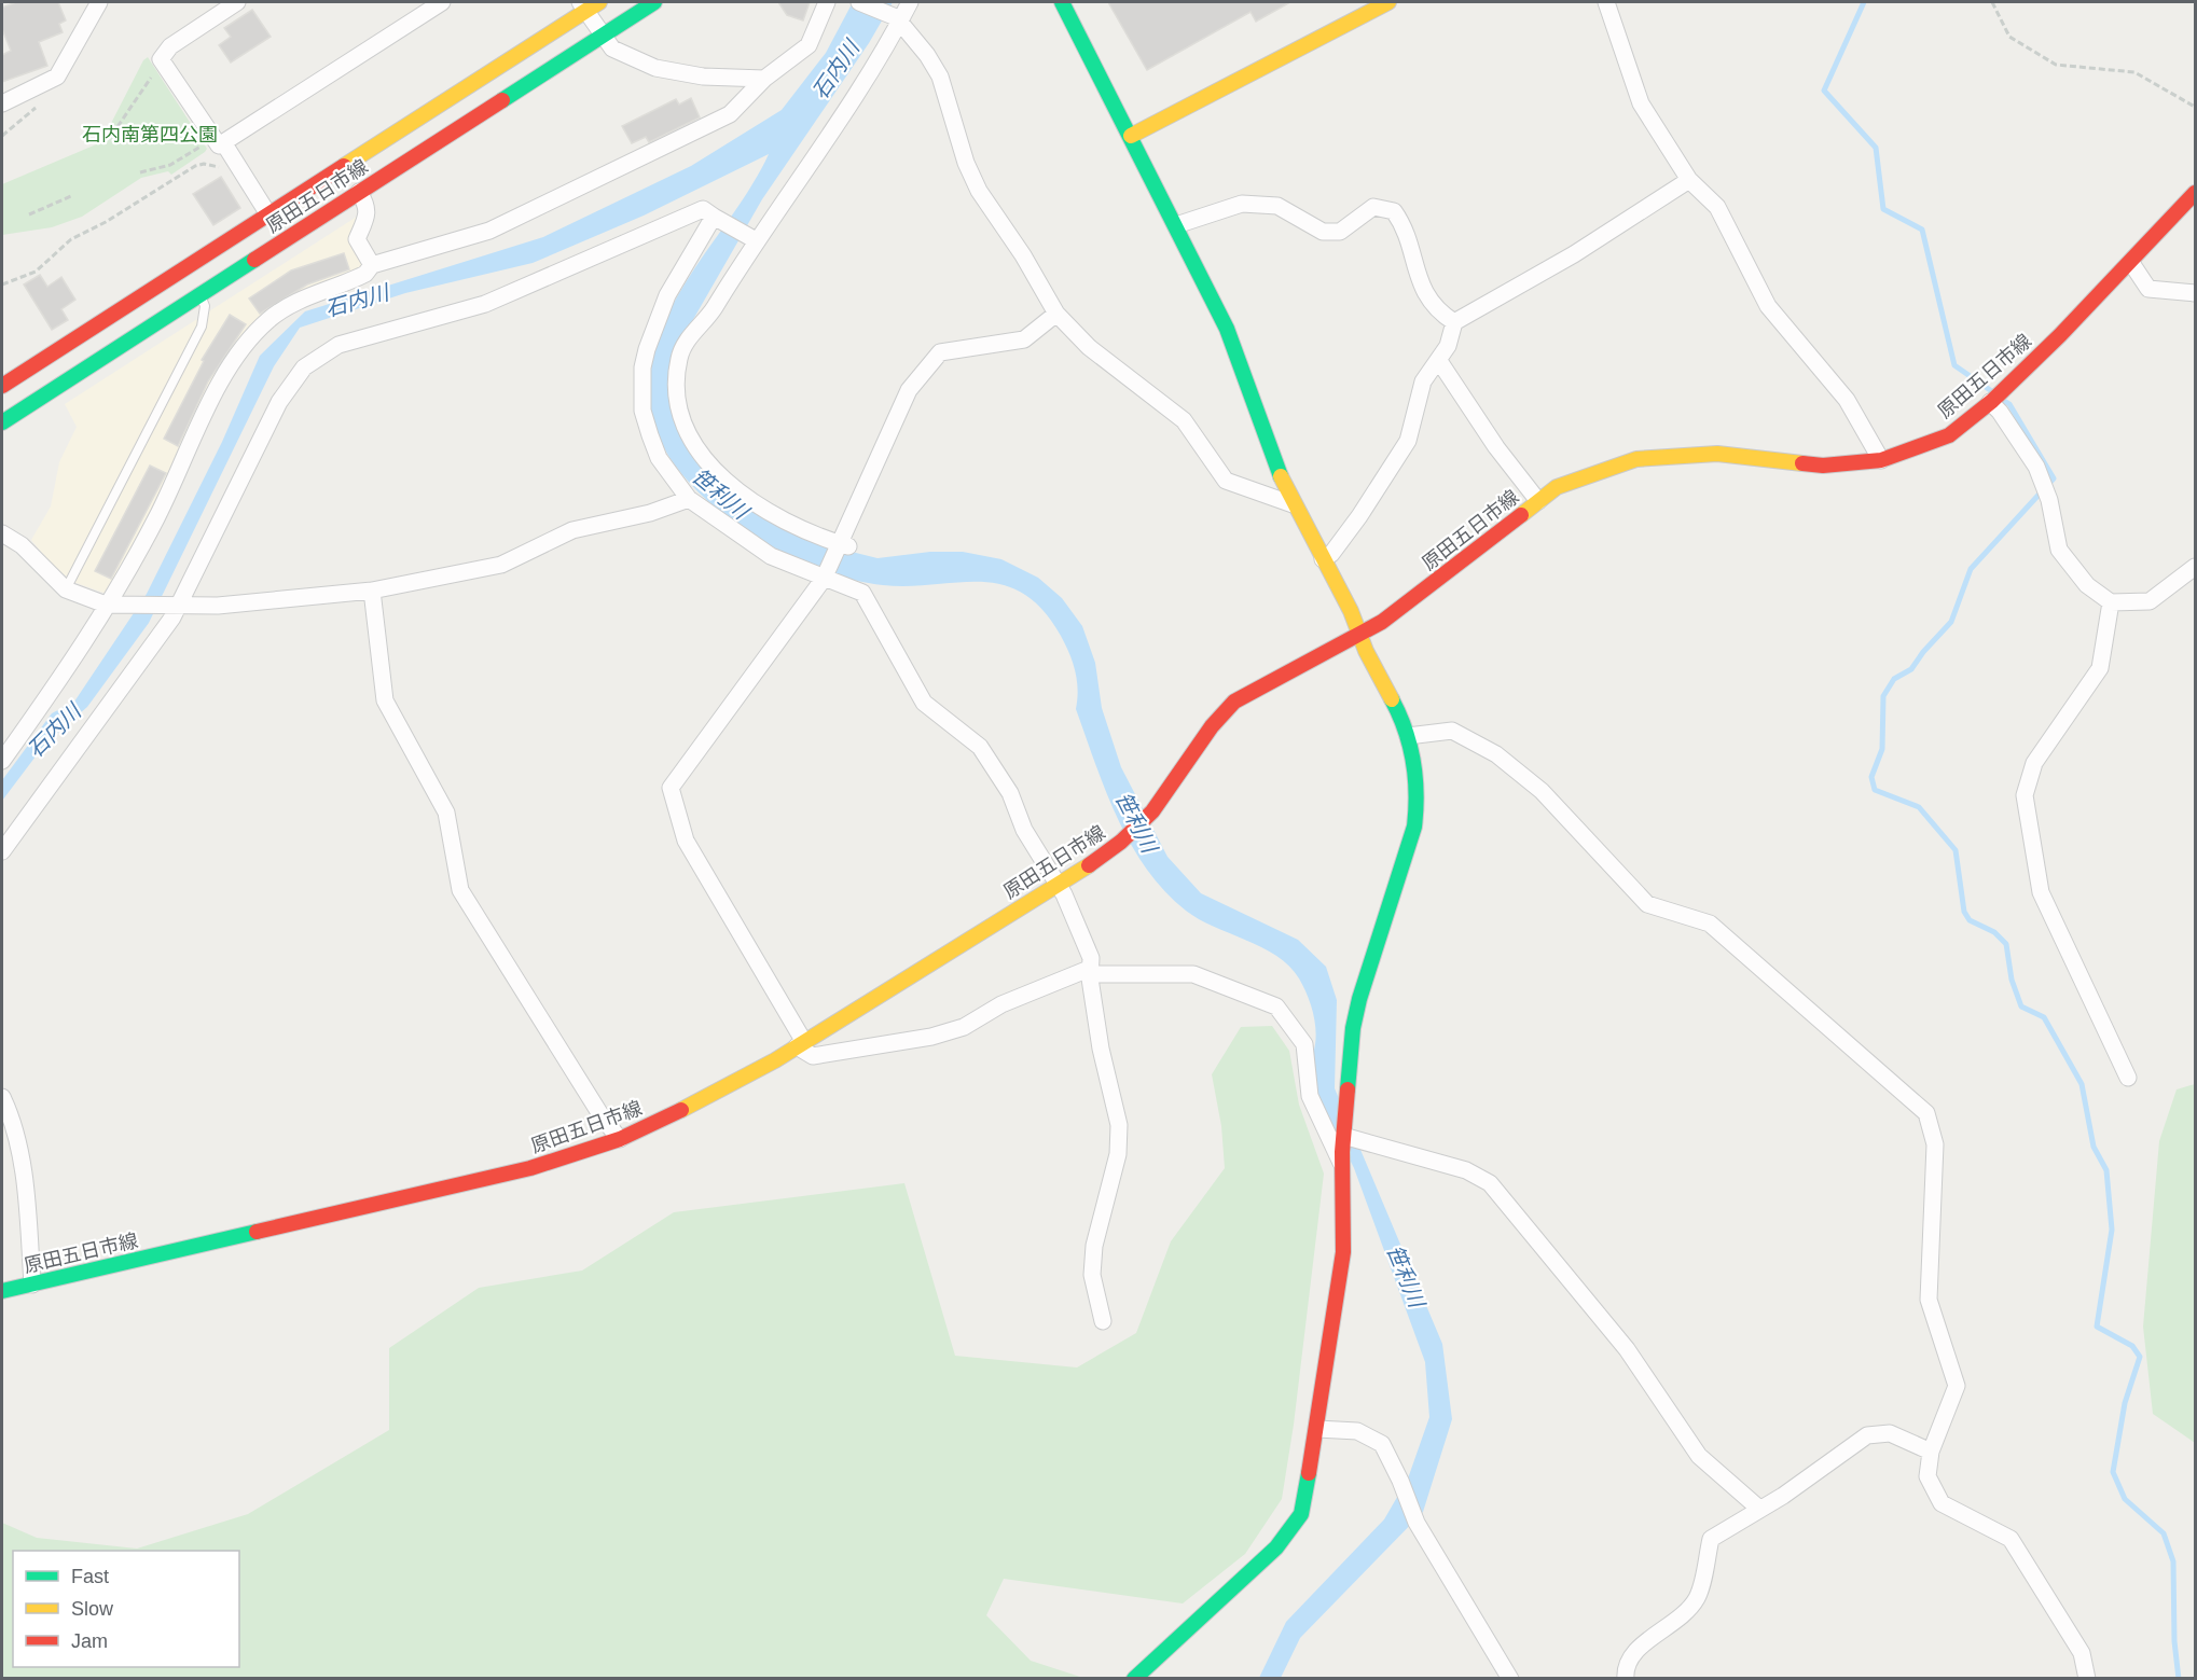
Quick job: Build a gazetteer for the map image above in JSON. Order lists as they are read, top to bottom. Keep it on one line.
{"streets":{"main road":["原田五日市線"]},"water":["石内川","笹利川"],"parks":["石内南第四公園"],"legend":["Fast","Slow","Jam"]}
